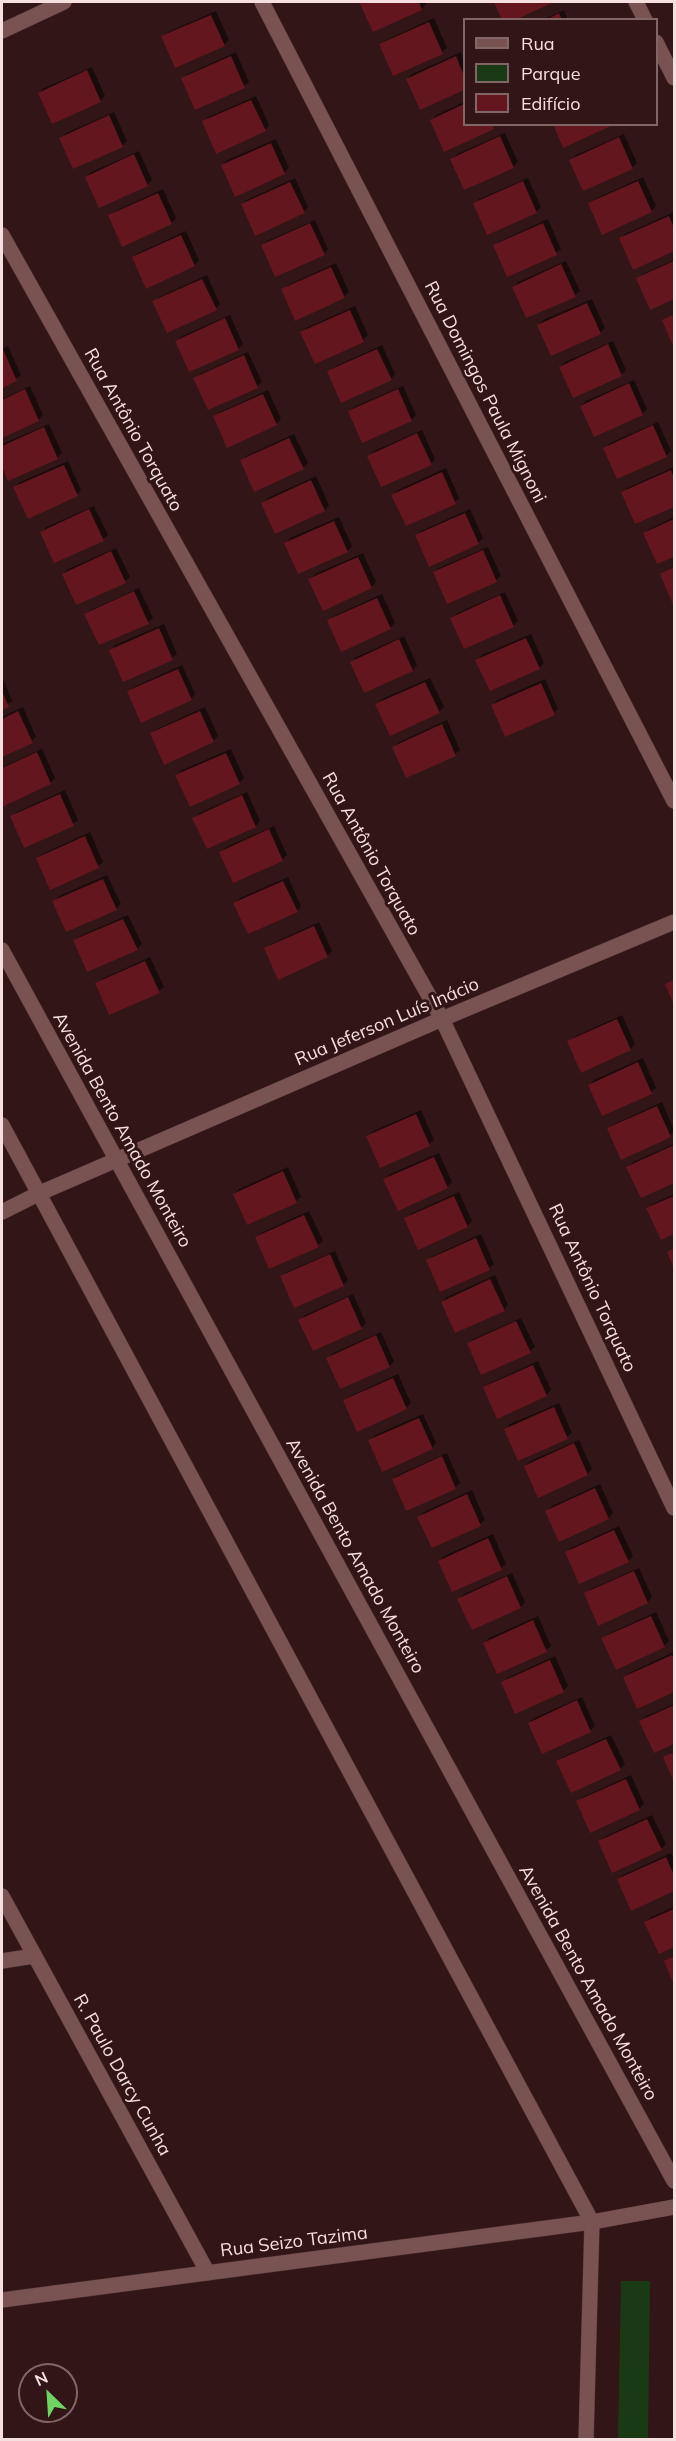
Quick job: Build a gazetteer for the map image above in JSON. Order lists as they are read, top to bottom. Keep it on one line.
{"streets":{"street":["Rua Domingos Paula Mignoni","Rua Antônio Torquato","Rua Jeferson Luís Inácio","Avenida Bento Amado Monteiro","R. Paulo Darcy Cunha","Rua Seizo Tazima"]},"crossings":[["Rua Antônio Torquato","Rua Jeferson Luís Inácio"],["Rua Jeferson Luís Inácio","Avenida Bento Amado Monteiro"],["R. Paulo Darcy Cunha","Rua Seizo Tazima"]],"legend":["Rua","Parque","Edifício"],"north":"top left"}
